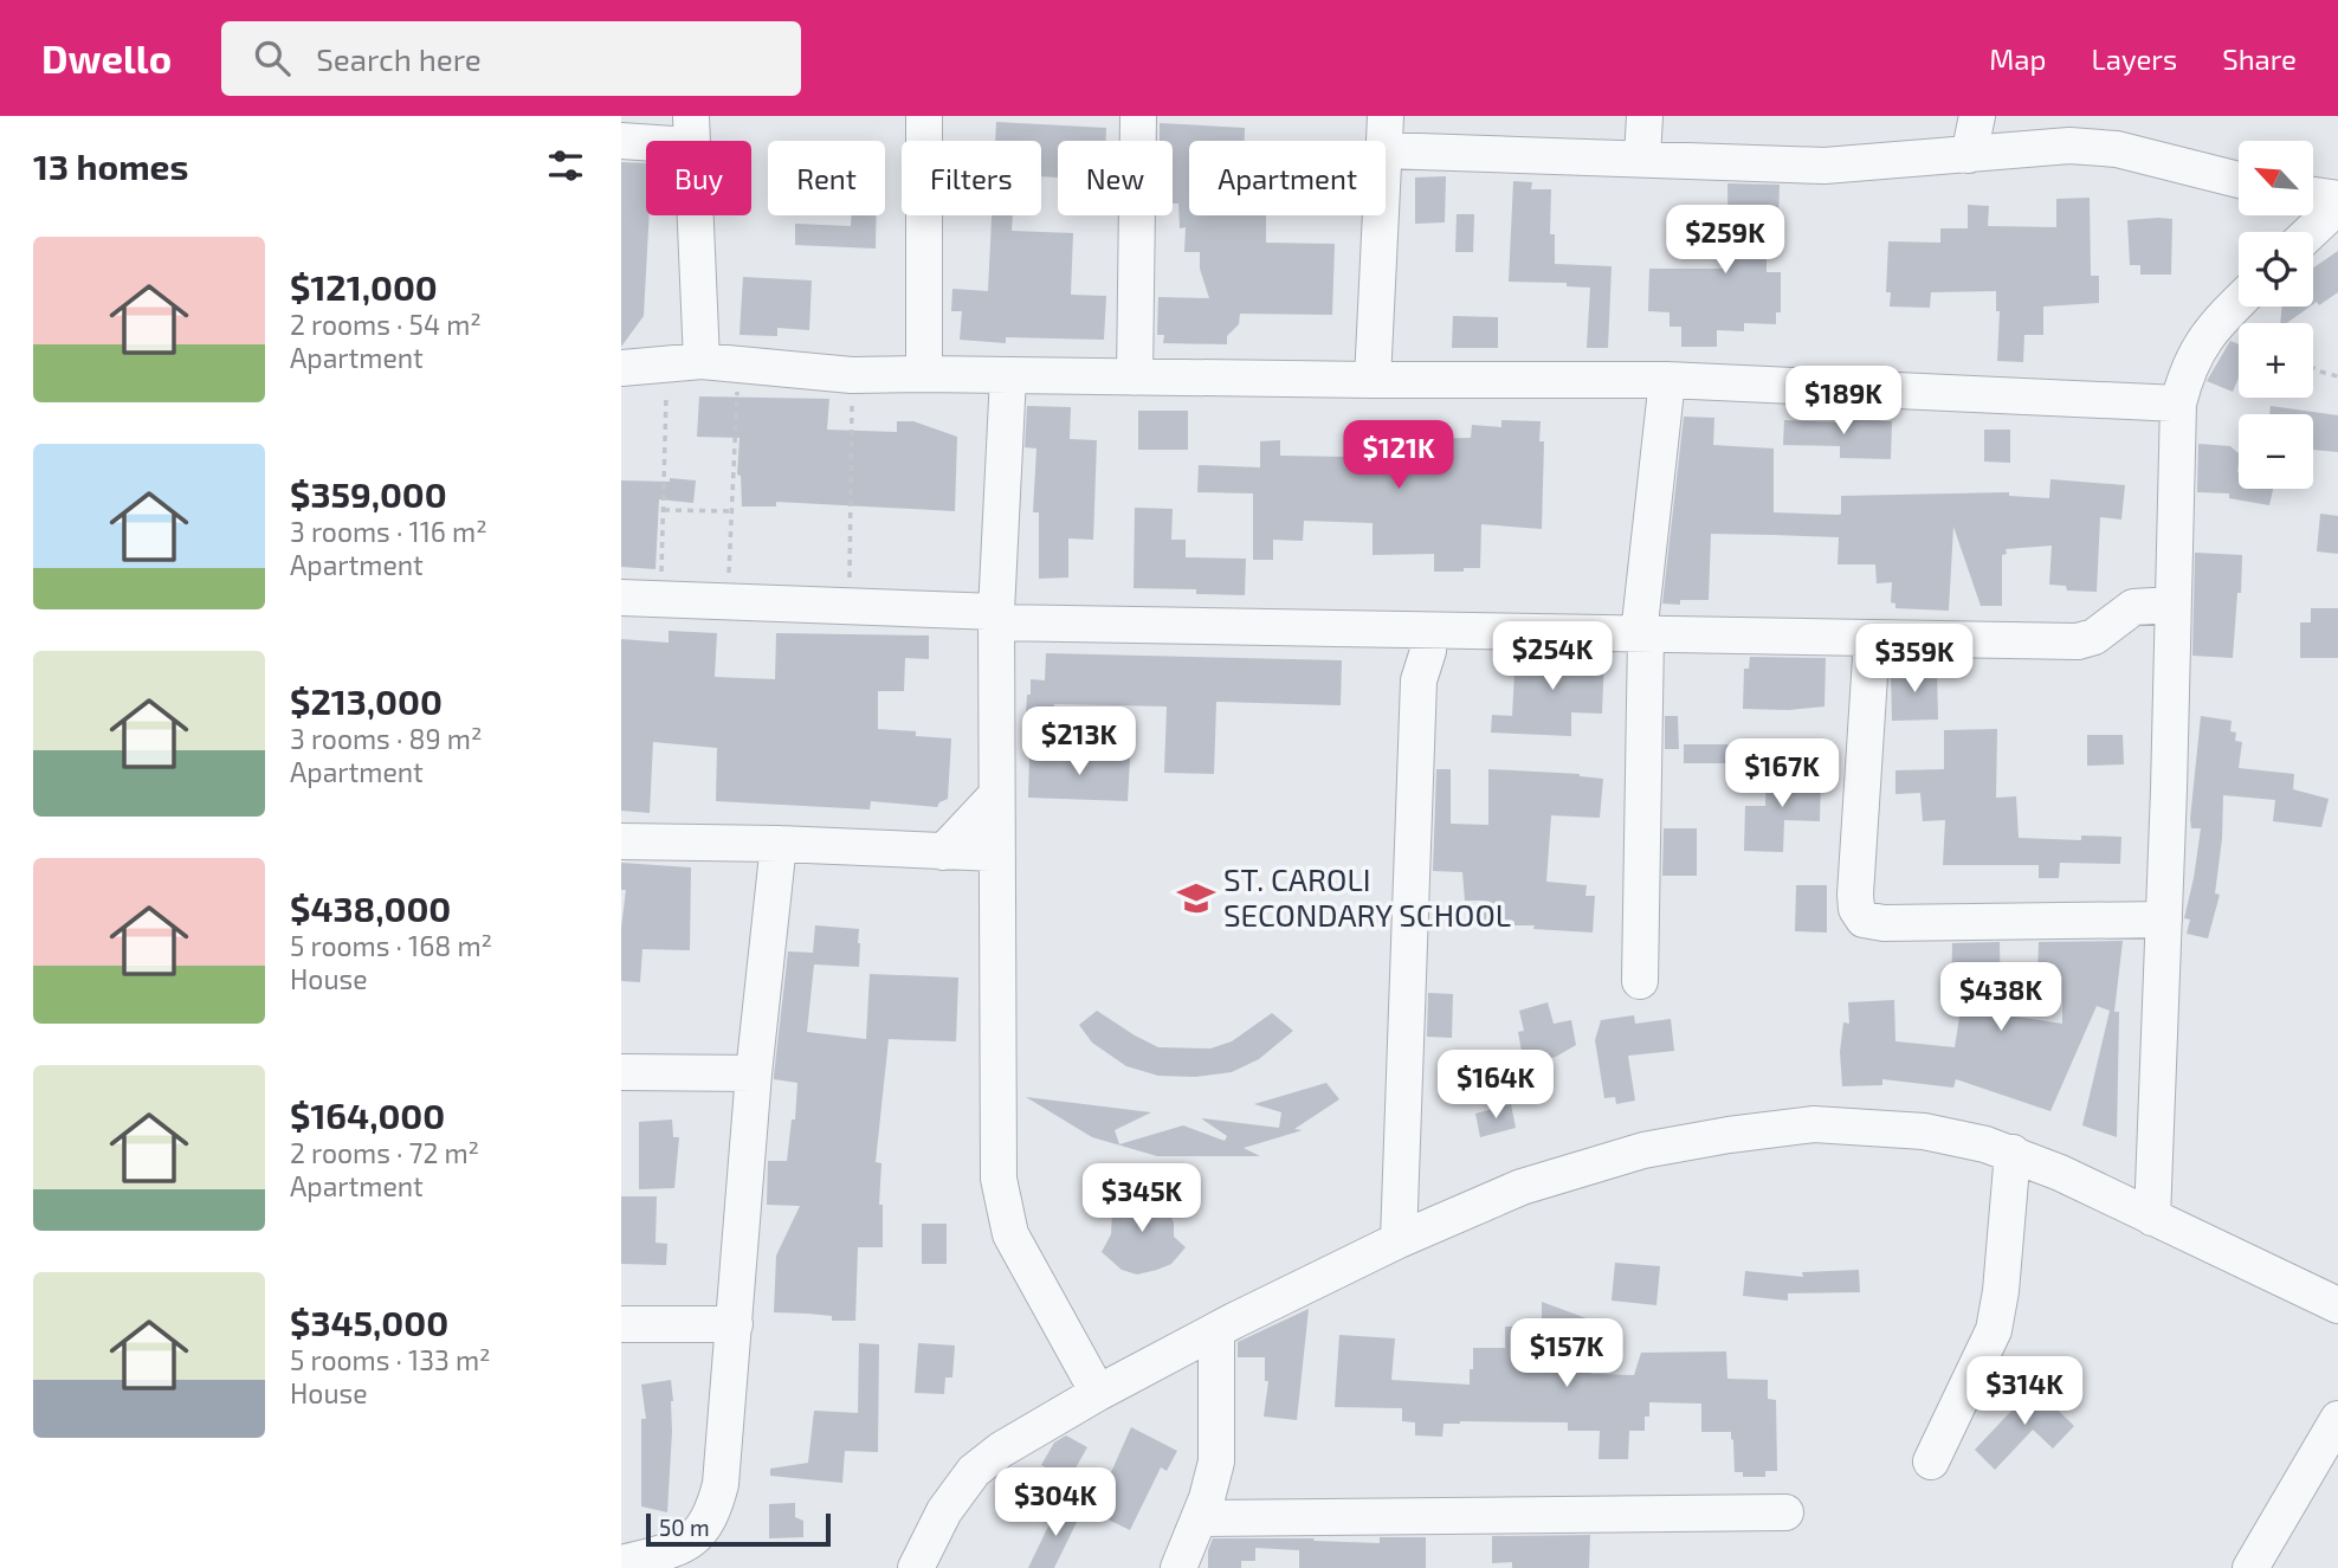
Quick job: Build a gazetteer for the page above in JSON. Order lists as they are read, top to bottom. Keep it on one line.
{"places":{"school or university":["ST. CAROLI SECONDARY SCHOOL"]},"scale_bar":"50 m","north":"top left","page":{"header":"Dwello","search":"Search here","nav":["Map","Layers","Share"],"heading":"13 homes","map_buttons":["+","−"],"chip":["Buy","Rent","Filters","New","Apartment"],"price":["$259K","$189K","$121K","$254K","$359K","$213K","$167K","$438K","$164K","$345K","$157K","$314K","$304K"],"list":[{"name":"$121,000","note":"2 rooms · 54 m² · Apartment"},{"name":"$359,000","note":"3 rooms · 116 m² · Apartment"},{"name":"$213,000","note":"3 rooms · 89 m² · Apartment"},{"name":"$438,000","note":"5 rooms · 168 m² · House"},{"name":"$164,000","note":"2 rooms · 72 m² · Apartment"},{"name":"$345,000","note":"5 rooms · 133 m² · House"}],"scale":"50 m"}}
